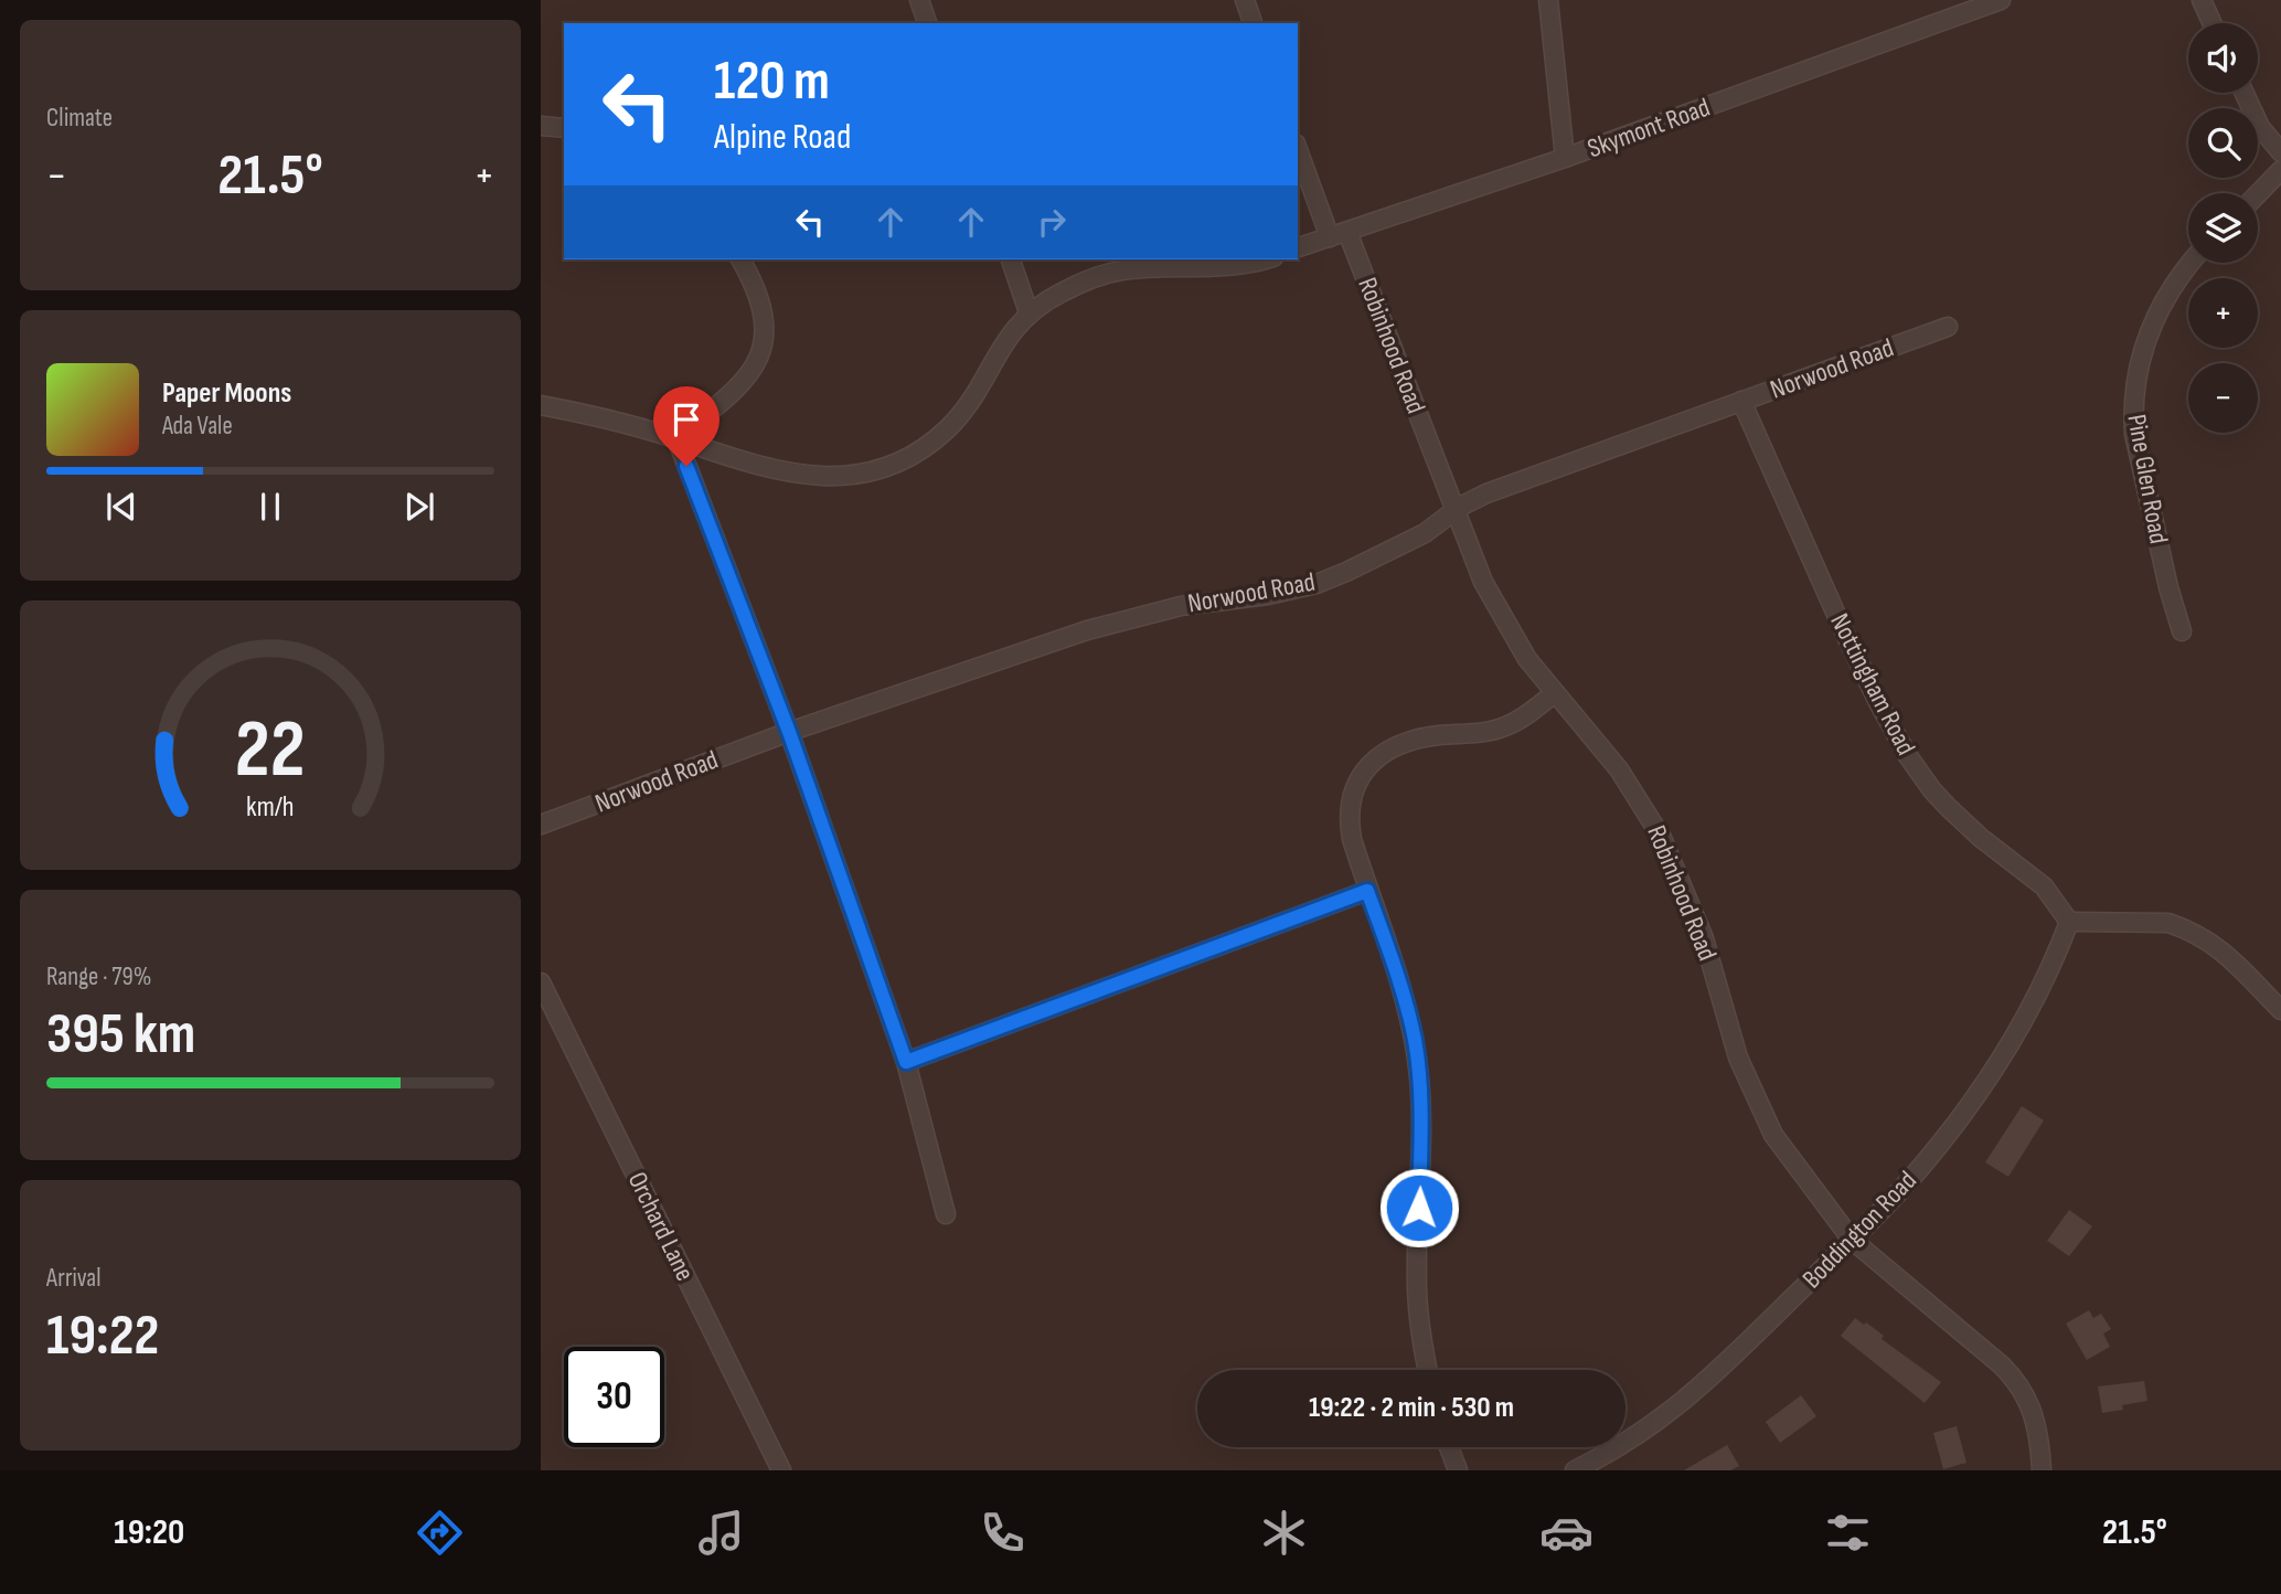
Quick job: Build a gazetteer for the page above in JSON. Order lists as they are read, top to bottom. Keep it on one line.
{"streets":{"street":["Skymont Road","Robinhood Road","Norwood Road","Pine Glen Road","Nottingham Road","Orchard Lane","Boddington Road"]},"crossings":[["Skymont Road","Robinhood Road"],["Robinhood Road","Norwood Road"],["Robinhood Road","Boddington Road"],["Norwood Road","Nottingham Road"],["Nottingham Road","Boddington Road"]],"page":{"tile":["Climate",["Range · 79%","395 km"],["Arrival","19:22"]],"map_buttons":["+","−"],"turn":["120 m","Alpine Road"],"heat":["−","21.5°","+"],"song":["Paper Moons","Ada Vale"],"limit":"30","trip":"19:22 · 2 min · 530 m","tabs":["19:20","21.5°"],"gauge":["22","km/h"]}}
